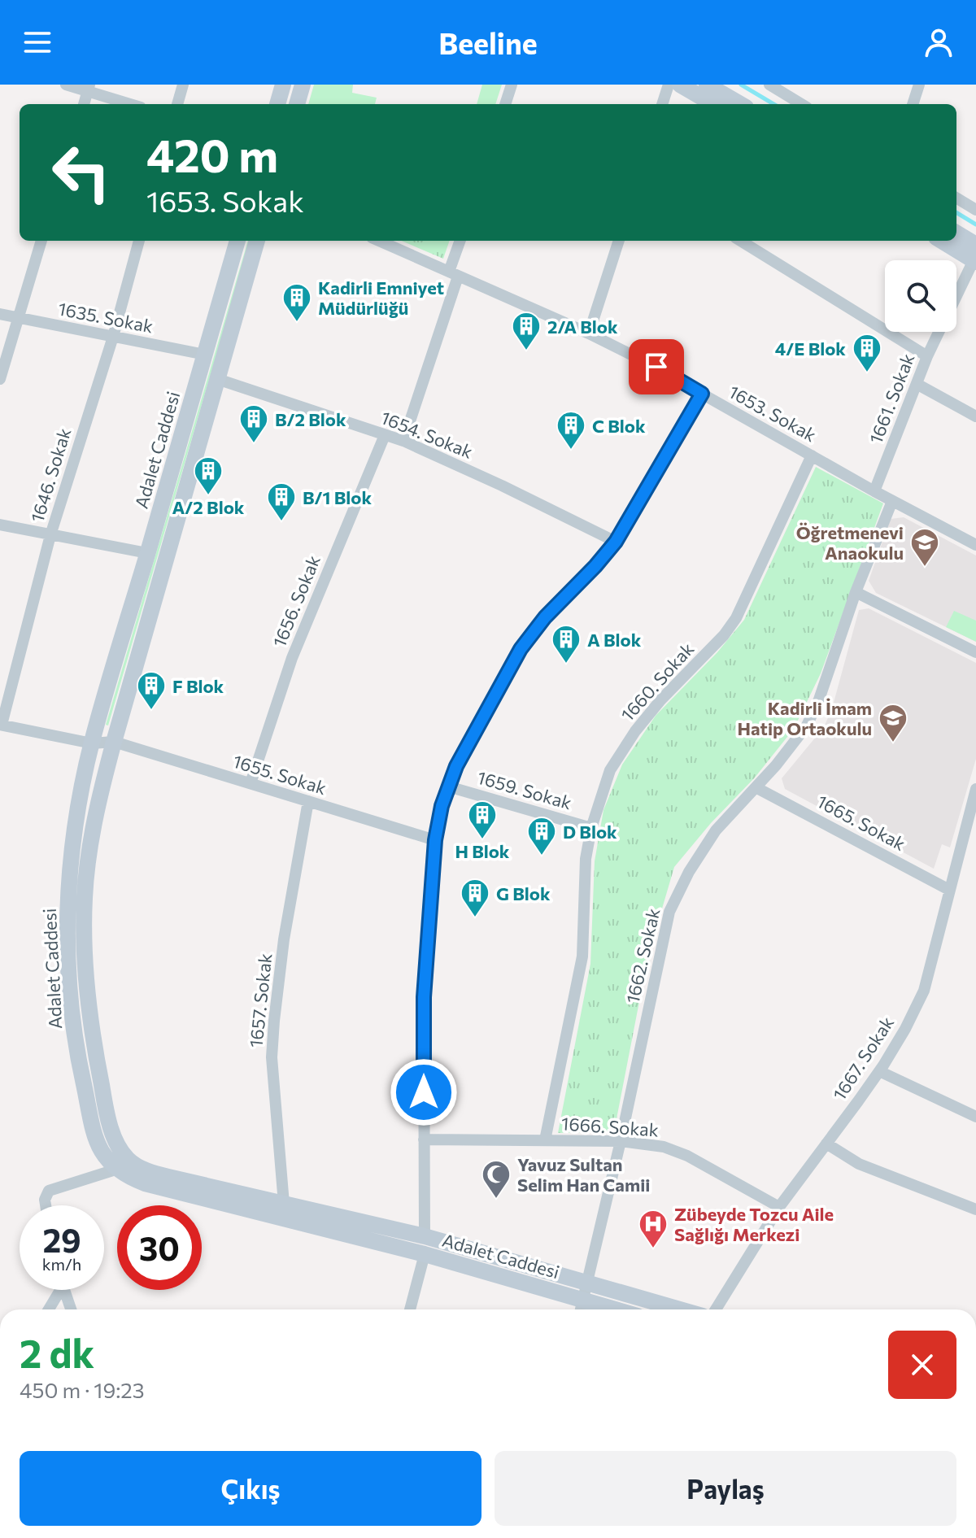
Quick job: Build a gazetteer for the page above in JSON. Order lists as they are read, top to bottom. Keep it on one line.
{"streets":{"street":["1635. Sokak","1661. Sokak","1653. Sokak","1654. Sokak","Adalet Caddesi","1646. Sokak","1656. Sokak","1660. Sokak","1655. Sokak","1659. Sokak","1665. Sokak","1662. Sokak","1657. Sokak","1667. Sokak","1666. Sokak"]},"crossings":[["1635. Sokak","Adalet Caddesi"],["1635. Sokak","1646. Sokak"],["1661. Sokak","1653. Sokak"],["1653. Sokak","1660. Sokak"],["1653. Sokak","1662. Sokak"],["1654. Sokak","1656. Sokak"],["Adalet Caddesi","1662. Sokak"],["1656. Sokak","1655. Sokak"],["1660. Sokak","1659. Sokak"],["1660. Sokak","1666. Sokak"],["1655. Sokak","1657. Sokak"],["1665. Sokak","1662. Sokak"],["1665. Sokak","1667. Sokak"],["1662. Sokak","1666. Sokak"],["1667. Sokak","1666. Sokak"]],"places":{"building":["Kadirli Emniyet Müdürlüğü","2/A Blok","4/E Blok","B/2 Blok","C Blok","A/2 Blok","B/1 Blok","A Blok","F Blok","H Blok","D Blok","G Blok"],"school or university":["Öğretmenevi Anaokulu","Kadirli İmam Hatip Ortaokulu"],"mosque":["Yavuz Sultan Selim Han Camii"],"hospital":["Zübeyde Tozcu Aile Sağlığı Merkezi"]},"page":{"header":"Beeline","turn":["420 m","1653. Sokak"],"speed":"29 km/h","limit":"30","heading":["2 dk","450 m · 19:23"],"buttons":["Çıkış","Paylaş"]}}
